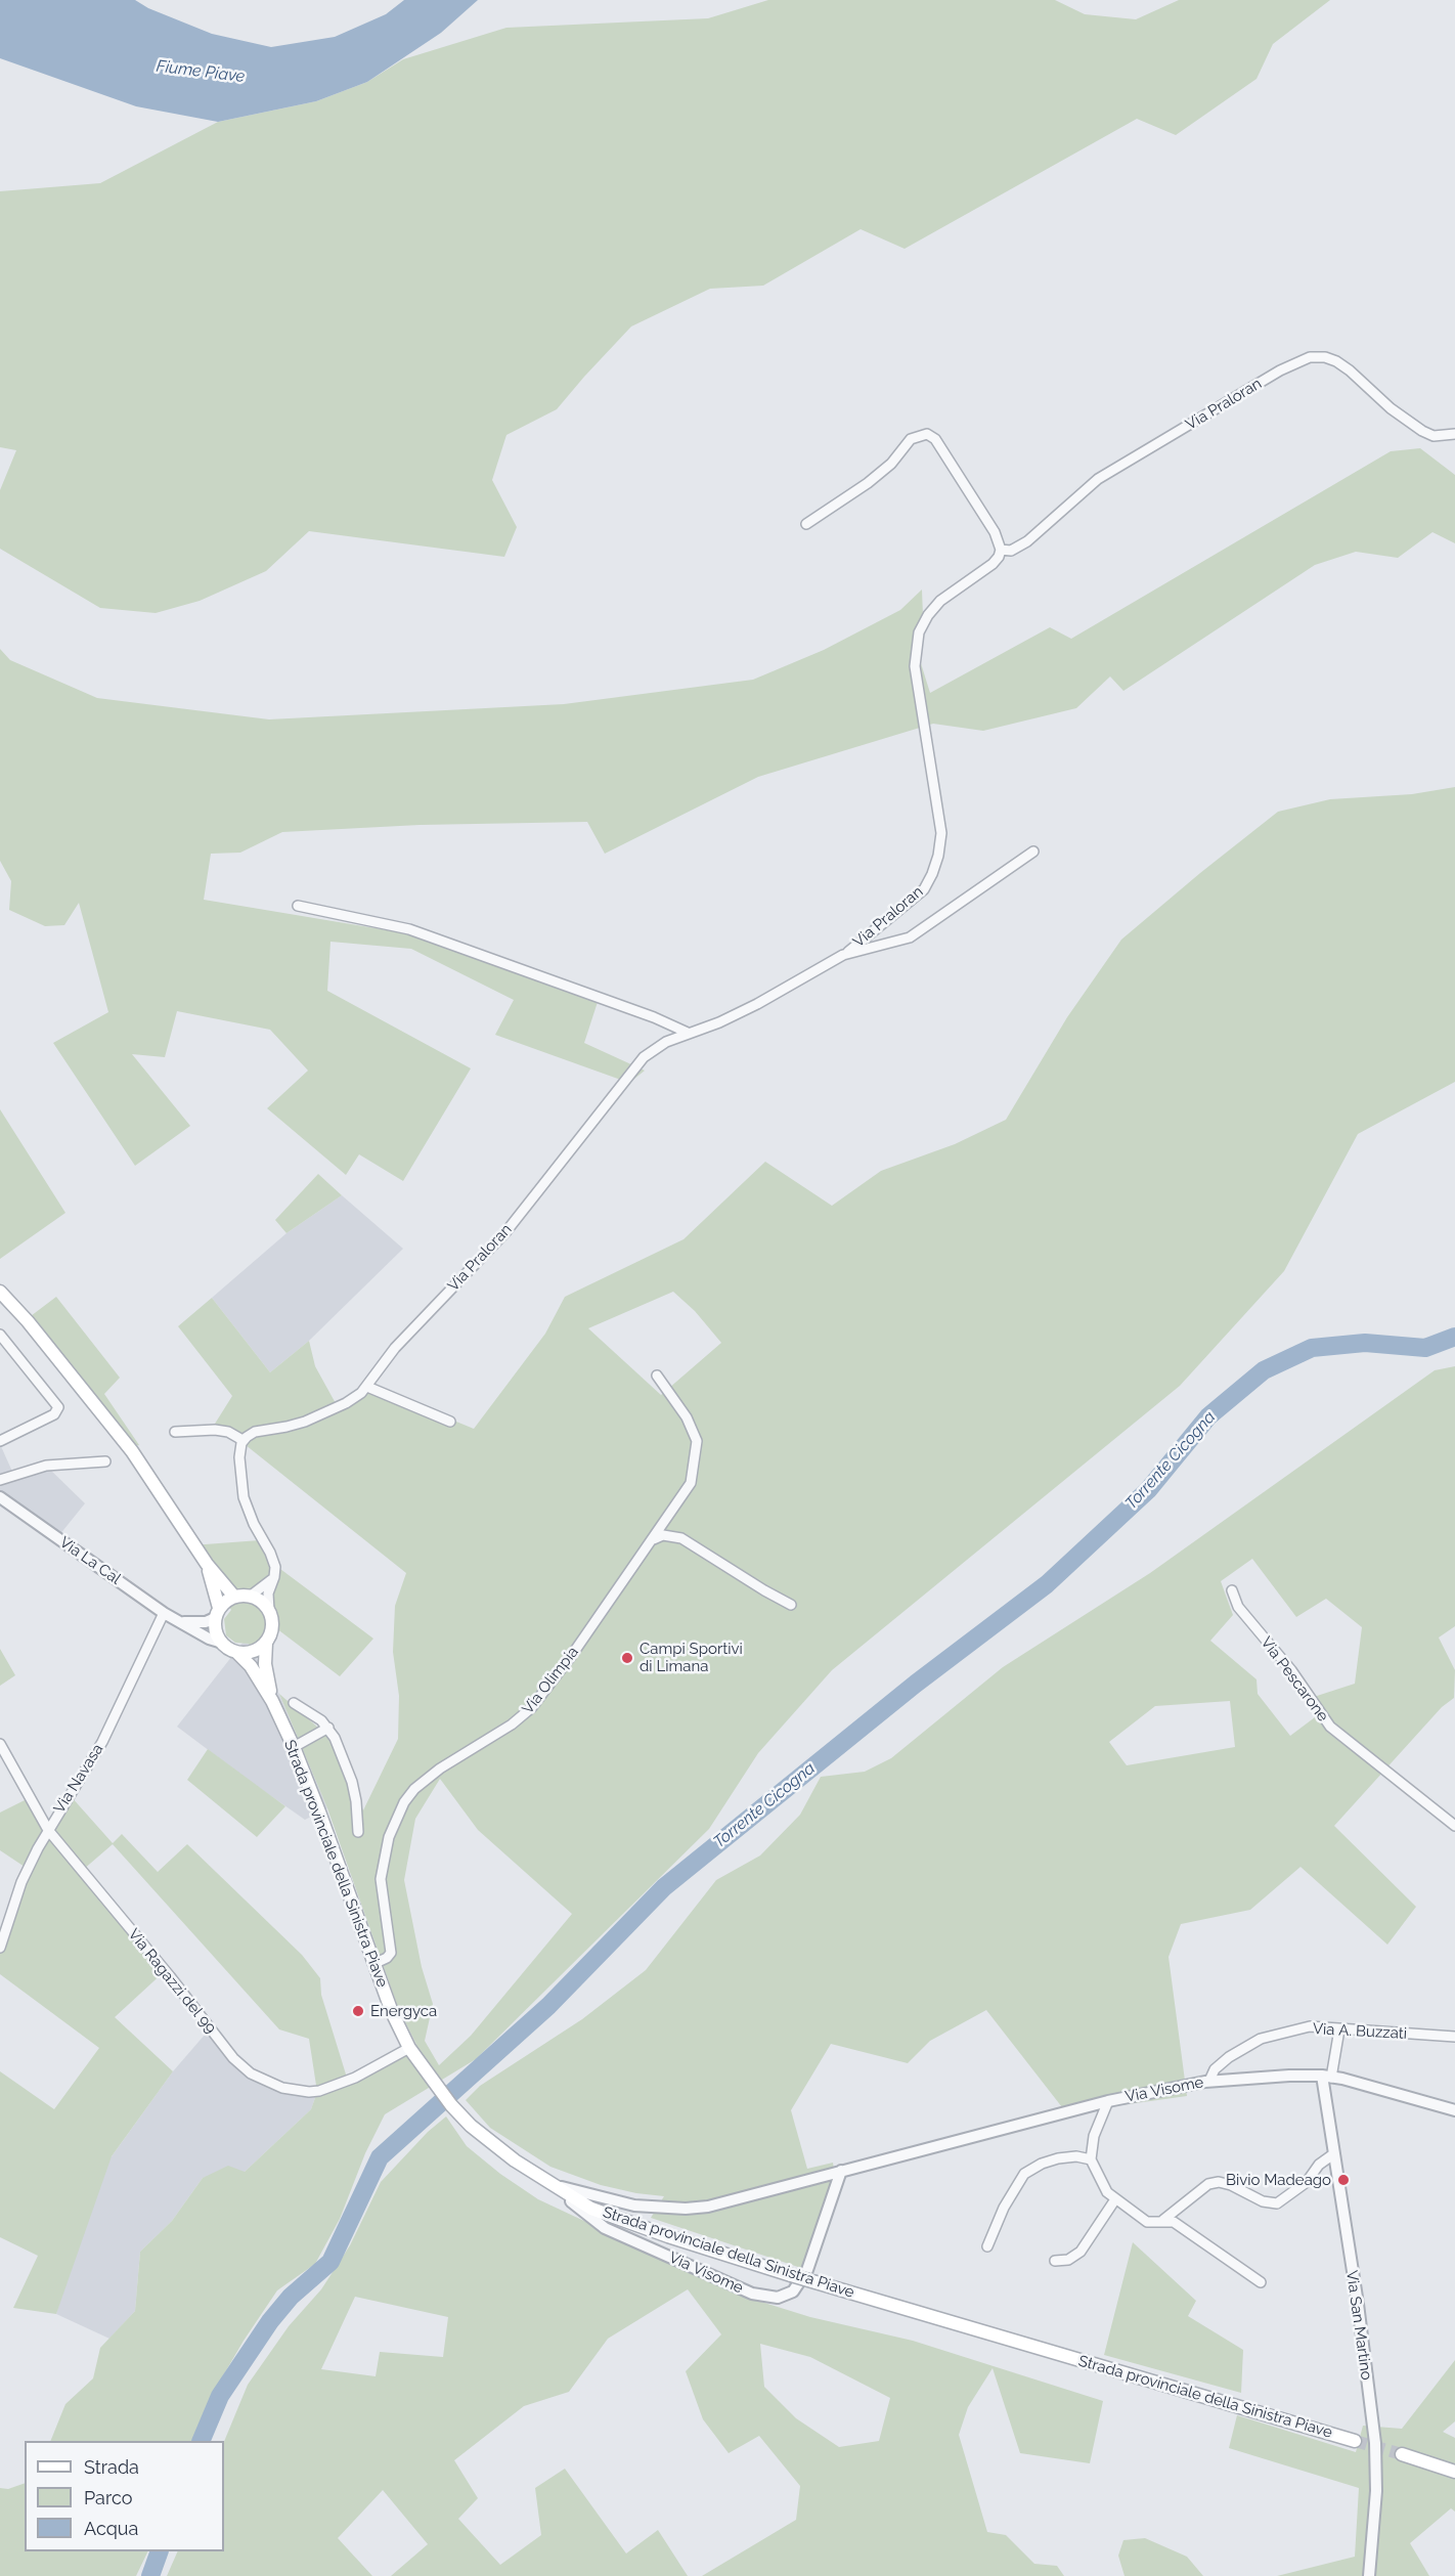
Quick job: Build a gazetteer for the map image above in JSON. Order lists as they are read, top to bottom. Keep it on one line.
{"streets":{"main road":["Strada provinciale della Sinistra Piave"],"street":["Via Praloran","Via La Cal","Via Pescarone","Via Olimpia","Via Navasa","Via Ragazzi del 99","Via A. Buzzati","Via Visome","Via San Martino"]},"crossings":[["Via La Cal","Via Navasa"],["Via Olimpia","Strada provinciale della Sinistra Piave"],["Via Navasa","Via Ragazzi del 99"],["Strada provinciale della Sinistra Piave","Via Ragazzi del 99"],["Strada provinciale della Sinistra Piave","Via Visome"],["Via A. Buzzati","Via Visome"],["Via Visome","Via San Martino"]],"water":["Fiume Piave","Torrente Cicogna"],"places":["Campi Sportivi di Limana","Energyca","Bivio Madeago"],"legend":["Strada","Parco","Acqua"]}
